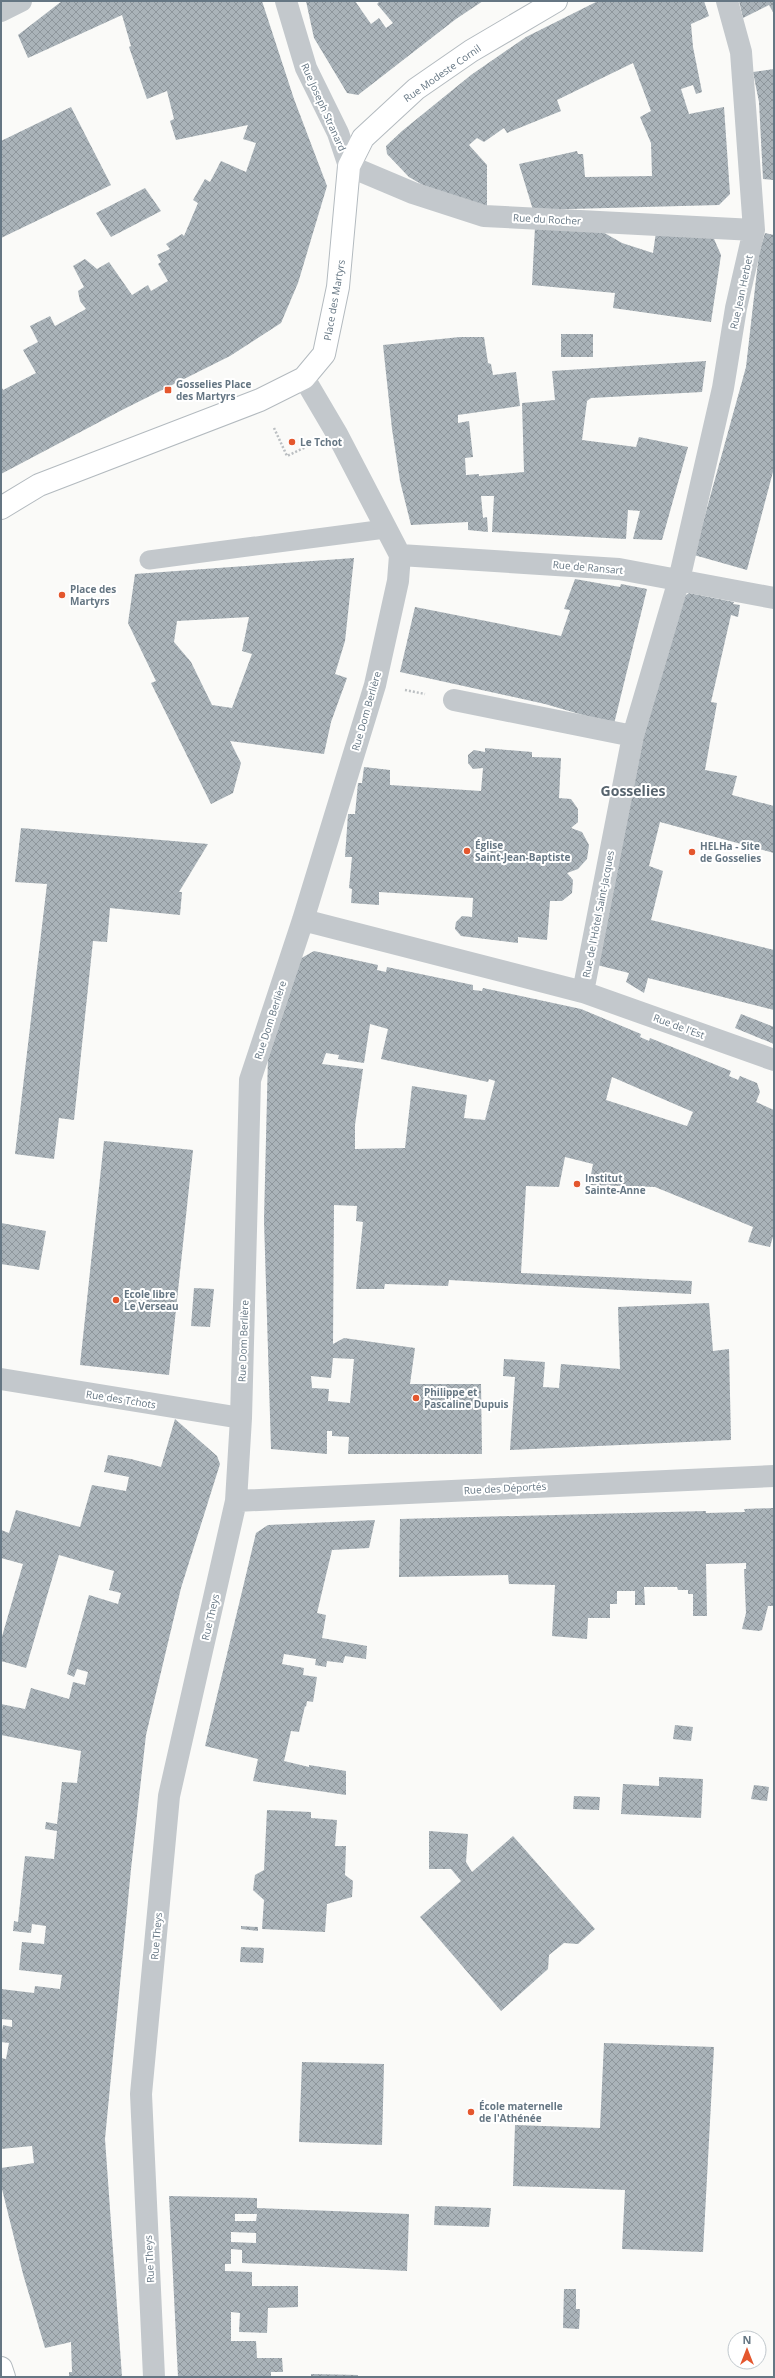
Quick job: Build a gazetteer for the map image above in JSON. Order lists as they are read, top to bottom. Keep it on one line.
{"streets":{"main road":["Rue Modeste Cornil","Place des Martyrs"],"street":["Rue Joseph Stranard","Rue du Rocher","Rue Jean Herbet","Rue de Ransart","Rue Dom Berlière","Rue de l'Hôtel Saint-Jacques","Rue de l'Est","Rue des Tchots","Rue des Déportés","Rue Theys"]},"crossings":[["Rue Modeste Cornil","Rue Joseph Stranard"],["Rue Modeste Cornil","Rue du Rocher"],["Rue Modeste Cornil","Place des Martyrs"],["Rue Joseph Stranard","Rue du Rocher"],["Rue Joseph Stranard","Place des Martyrs"],["Rue du Rocher","Rue Jean Herbet"],["Rue du Rocher","Place des Martyrs"],["Rue Jean Herbet","Rue de Ransart"],["Rue Jean Herbet","Rue de l'Hôtel Saint-Jacques"],["Rue de Ransart","Rue Dom Berlière"],["Rue de Ransart","Rue de l'Hôtel Saint-Jacques"],["Rue Dom Berlière","Rue de l'Hôtel Saint-Jacques"],["Rue Dom Berlière","Rue des Tchots"],["Rue Dom Berlière","Rue des Déportés"],["Rue Dom Berlière","Rue Theys"],["Rue de l'Hôtel Saint-Jacques","Rue de l'Est"],["Rue des Déportés","Rue Theys"]],"districts":["Gosselies"],"places":{"transit":["Gosselies Place des Martyrs"],"other":["Le Tchot","Place des Martyrs","Église Saint-Jean-Baptiste","HELHa - Site de Gosselies","Institut Sainte-Anne","Ecole libre Le Verseau","Philippe et Pascaline Dupuis","École maternelle de l'Athénée"]},"north":"top"}
